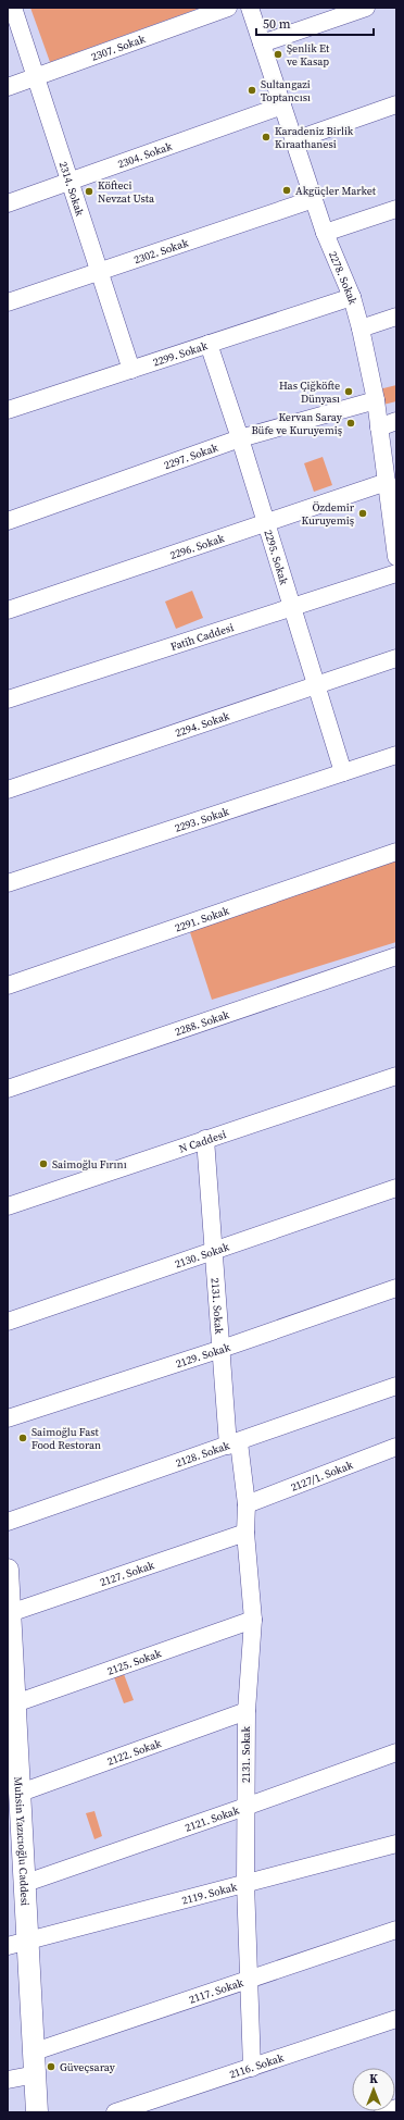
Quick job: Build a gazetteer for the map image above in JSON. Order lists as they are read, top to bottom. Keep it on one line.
{"streets":{"main road":["Muhsin Yazıcıoğlu Caddesi"],"street":["2307. Sokak","2304. Sokak","2314. Sokak","2302. Sokak","2278. Sokak","2299. Sokak","2297. Sokak","2296. Sokak","2295. Sokak","Fatih Caddesi","2294. Sokak","2293. Sokak","2291. Sokak","2288. Sokak","N Caddesi","2130. Sokak","2131. Sokak","2129. Sokak","2128. Sokak","2127/1. Sokak","2127. Sokak","2125. Sokak","2122. Sokak","2121. Sokak","2119. Sokak","2117. Sokak","2116. Sokak"]},"crossings":[["2307. Sokak","2314. Sokak"],["2304. Sokak","2314. Sokak"],["2304. Sokak","2278. Sokak"],["2314. Sokak","2302. Sokak"],["2314. Sokak","2299. Sokak"],["2302. Sokak","2278. Sokak"],["2278. Sokak","2299. Sokak"],["2278. Sokak","2297. Sokak"],["2278. Sokak","2296. Sokak"],["2299. Sokak","2295. Sokak"],["2297. Sokak","2295. Sokak"],["2296. Sokak","2295. Sokak"],["2295. Sokak","Fatih Caddesi"],["2295. Sokak","2294. Sokak"],["2295. Sokak","2293. Sokak"],["N Caddesi","2131. Sokak"],["2130. Sokak","2131. Sokak"],["2131. Sokak","2129. Sokak"],["2131. Sokak","2128. Sokak"],["2131. Sokak","2127/1. Sokak"],["2131. Sokak","2127. Sokak"],["2131. Sokak","2125. Sokak"],["2131. Sokak","2122. Sokak"],["2131. Sokak","2121. Sokak"],["2131. Sokak","2119. Sokak"],["2131. Sokak","2117. Sokak"],["2131. Sokak","2116. Sokak"],["2127. Sokak","Muhsin Yazıcıoğlu Caddesi"],["2125. Sokak","Muhsin Yazıcıoğlu Caddesi"],["2122. Sokak","Muhsin Yazıcıoğlu Caddesi"],["2121. Sokak","Muhsin Yazıcıoğlu Caddesi"],["Muhsin Yazıcıoğlu Caddesi","2119. Sokak"],["Muhsin Yazıcıoğlu Caddesi","2117. Sokak"]],"places":["Şenlik Et ve Kasap","Sultangazi Toptancısı","Karadeniz Birlik Kıraathanesi","Akgüçler Market","Köfteci Nevzat Usta","Has Çiğköfte Dünyası","Kervan Saray Büfe ve Kuruyemiş","Özdemir Kuruyemiş","Saimoğlu Fırını","Saimoğlu Fast Food Restoran","Güveçsaray"],"scale_bar":"50 m","north":"top"}
